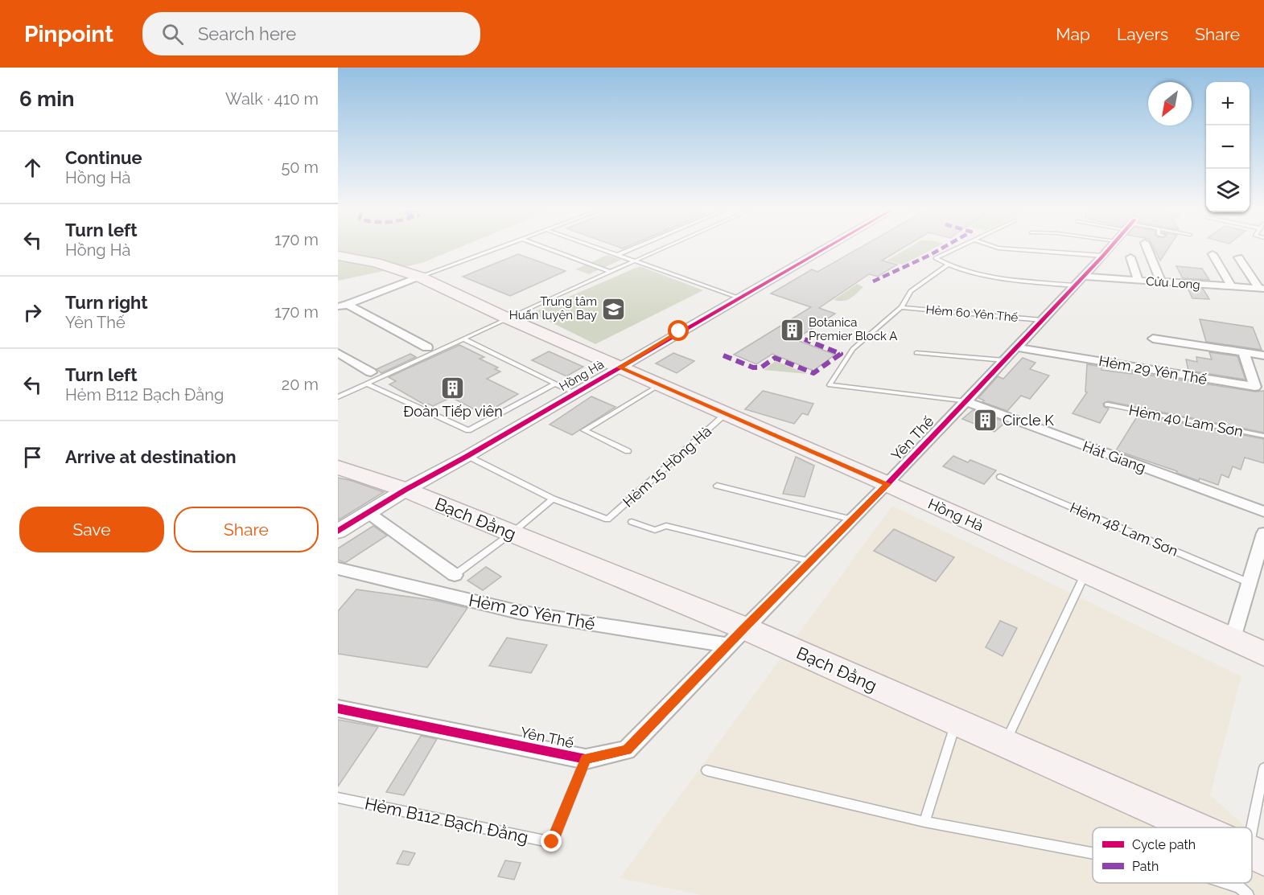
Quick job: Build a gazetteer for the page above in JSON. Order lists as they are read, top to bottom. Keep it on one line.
{"streets":{"main road":["Hồng Hà","Bạch Đằng"],"street":["Cửu Long","Hẻm 29 Yên Thế","Yên Thế","Hát Giang","Hẻm 20 Yên Thế"],"lane":["Hẻm 60 Yên Thế","Hẻm 40 Lam Sơn","Hẻm 15 Hồng Hà","Hẻm 48 Lam Sơn","Hẻm B112 Bạch Đằng"]},"crossings":[["Cửu Long","Yên Thế"],["Hẻm 60 Yên Thế","Yên Thế"],["Hẻm 29 Yên Thế","Yên Thế"],["Hồng Hà","Yên Thế"],["Hồng Hà","Hẻm 15 Hồng Hà"],["Hồng Hà","Bạch Đằng"],["Yên Thế","Hát Giang"],["Yên Thế","Bạch Đằng"],["Yên Thế","Hẻm 20 Yên Thế"],["Yên Thế","Hẻm B112 Bạch Đằng"],["Bạch Đằng","Hẻm 20 Yên Thế"]],"places":{"school or university":["Trung tâm Huấn luyện Bay"],"building":["Botanica Premier Block A","Đoàn Tiếp viên","Circle K"]},"legend":["Cycle path","Path"],"north":"bottom left","page":{"header":"Pinpoint","search":"Search here","nav":["Map","Layers","Share"],"heading":["6 min","Walk · 410 m"],"map_buttons":["+","−"],"list":[["Continue","Hồng Hà","50 m"],["Turn left","Hồng Hà","170 m"],["Turn right","Yên Thế","170 m"],["Turn left","Hẻm B112 Bạch Đằng","20 m"],"Arrive at destination"],"buttons":["Save","Share"]}}
